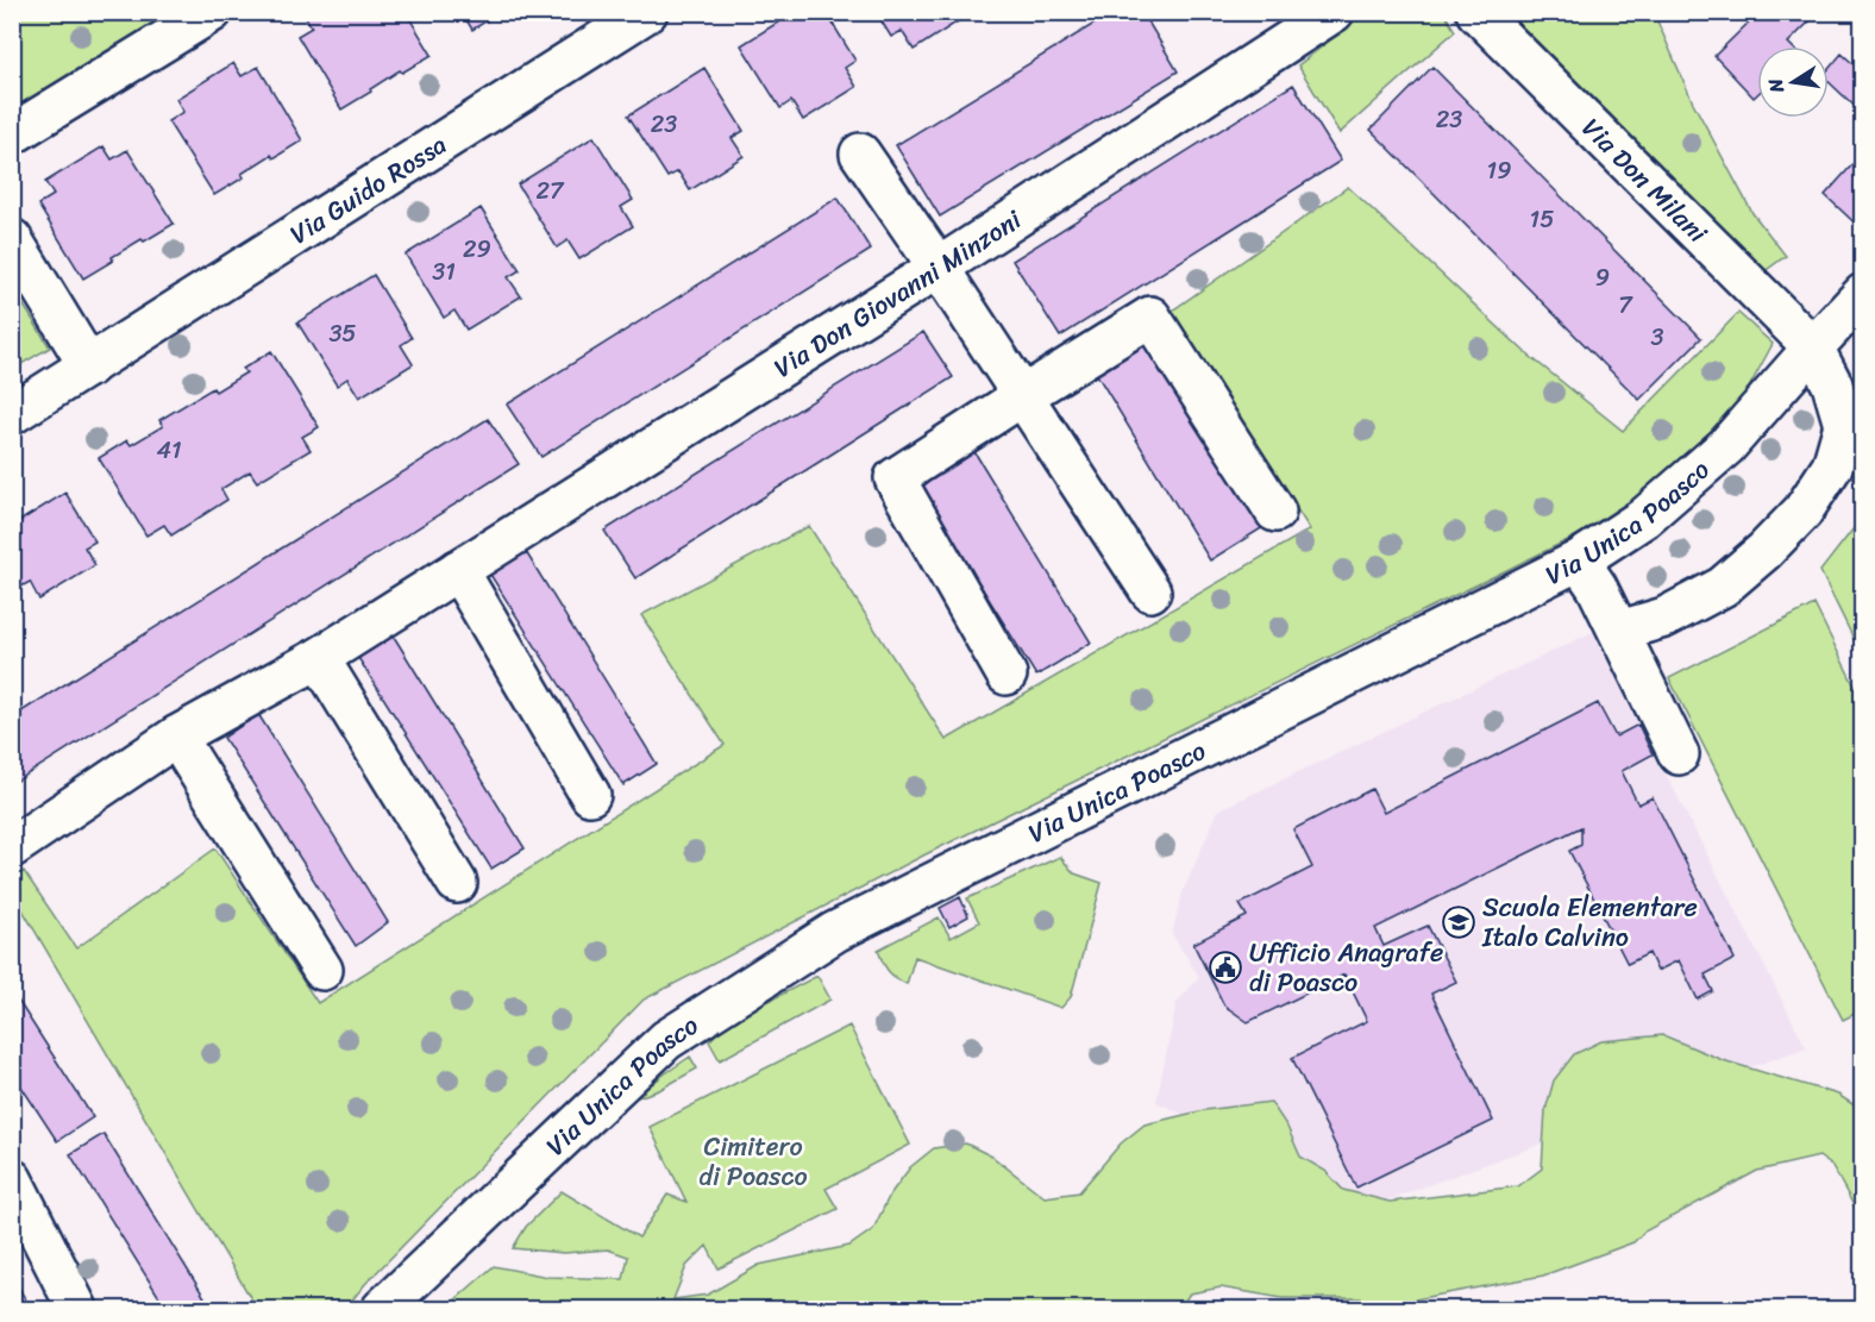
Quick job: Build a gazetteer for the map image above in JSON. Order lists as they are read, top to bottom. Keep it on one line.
{"streets":{"street":["Via Don Milani","Via Guido Rossa","Via Don Giovanni Minzoni","Via Unica Poasco"]},"crossings":[["Via Don Milani","Via Unica Poasco"]],"parks":["Cimitero di Poasco"],"places":{"school or university":["Scuola Elementare Italo Calvino"],"public building":["Ufficio Anagrafe di Poasco"]},"house_numbers":["23","23","19","27","15","29","31","9","7","35","3","41"],"north":"left"}
